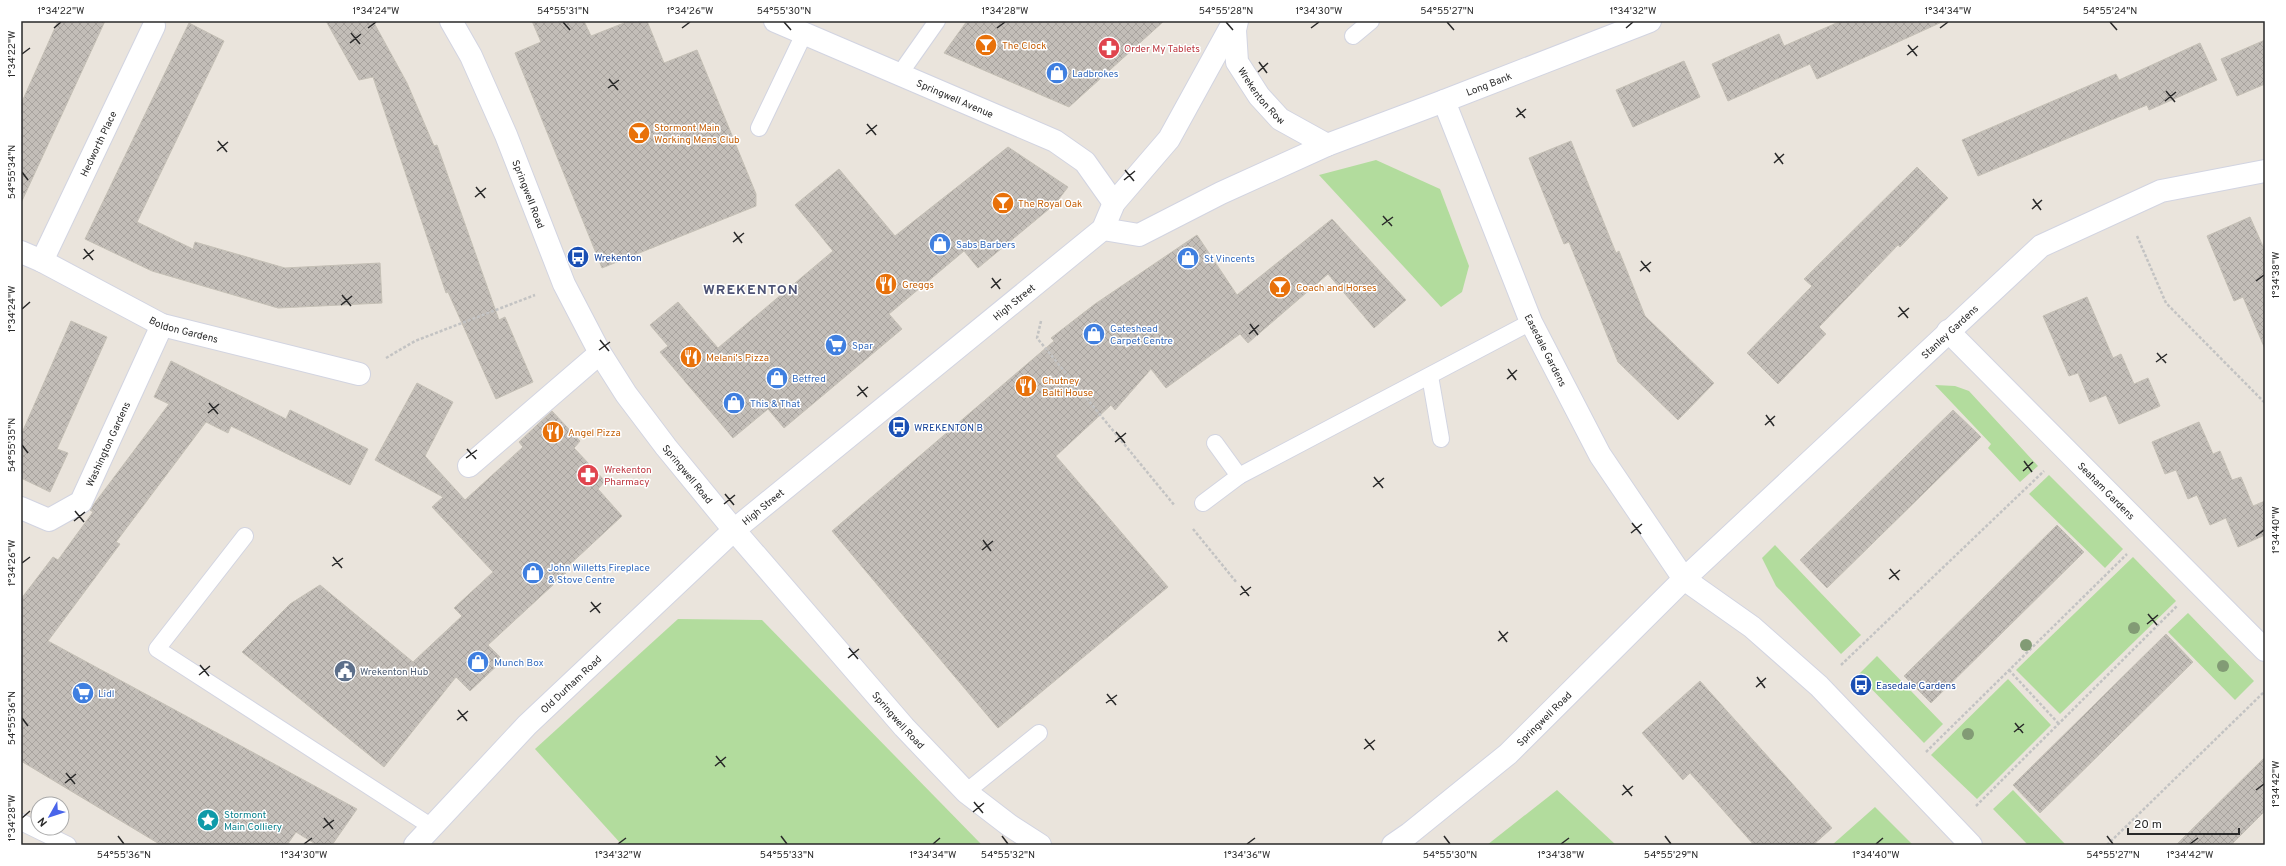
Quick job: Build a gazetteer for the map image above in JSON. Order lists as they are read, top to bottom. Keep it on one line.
{"streets":{"street":["Long Bank","Wrekenton Row","Springwell Avenue","Hedworth Place","Springwell Road","High Street","Boldon Gardens","Stanley Gardens","Easedale Gardens","Washington Gardens","Seaham Gardens","Old Durham Road"]},"crossings":[["Long Bank","Wrekenton Row"],["Long Bank","Easedale Gardens"],["Hedworth Place","Boldon Gardens"],["Springwell Road","High Street"],["Springwell Road","Stanley Gardens"],["Springwell Road","Easedale Gardens"],["Springwell Road","Old Durham Road"],["High Street","Old Durham Road"],["Boldon Gardens","Washington Gardens"],["Stanley Gardens","Easedale Gardens"],["Stanley Gardens","Seaham Gardens"]],"districts":["WREKENTON"],"places":{"bar":["The Clock","Stormont Main Working Mens Club","The Royal Oak","Coach and Horses"],"pharmacy":["Order My Tablets","Wrekenton Pharmacy"],"shop":["Ladbrokes","Sabs Barbers","St Vincents","Gateshead Carpet Centre","Betfred","This & That","John Willetts Fireplace & Stove Centre","Munch Box"],"bus stop":["Wrekenton","WREKENTON B","Easedale Gardens"],"restaurant":["Greggs","Melani's Pizza","Chutney Balti House","Angel Pizza"],"supermarket":["Spar","Lidl"],"public building":["Wrekenton Hub"],"place":["Stormont Main Colliery"]},"scale_bar":"20 m","north":"bottom left","coordinates":["1°34'22\"W","1°34'24\"W","54°55'31\"N","1°34'26\"W","54°55'30\"N","1°34'28\"W","54°55'28\"N","1°34'30\"W","54°55'27\"N","1°34'32\"W","1°34'34\"W","54°55'24\"N","54°55'34\"N","1°34'38\"W","54°55'35\"N","1°34'40\"W","54°55'36\"N","1°34'42\"W","54°55'33\"N","54°55'32\"N","1°34'36\"W","54°55'29\"N"]}
